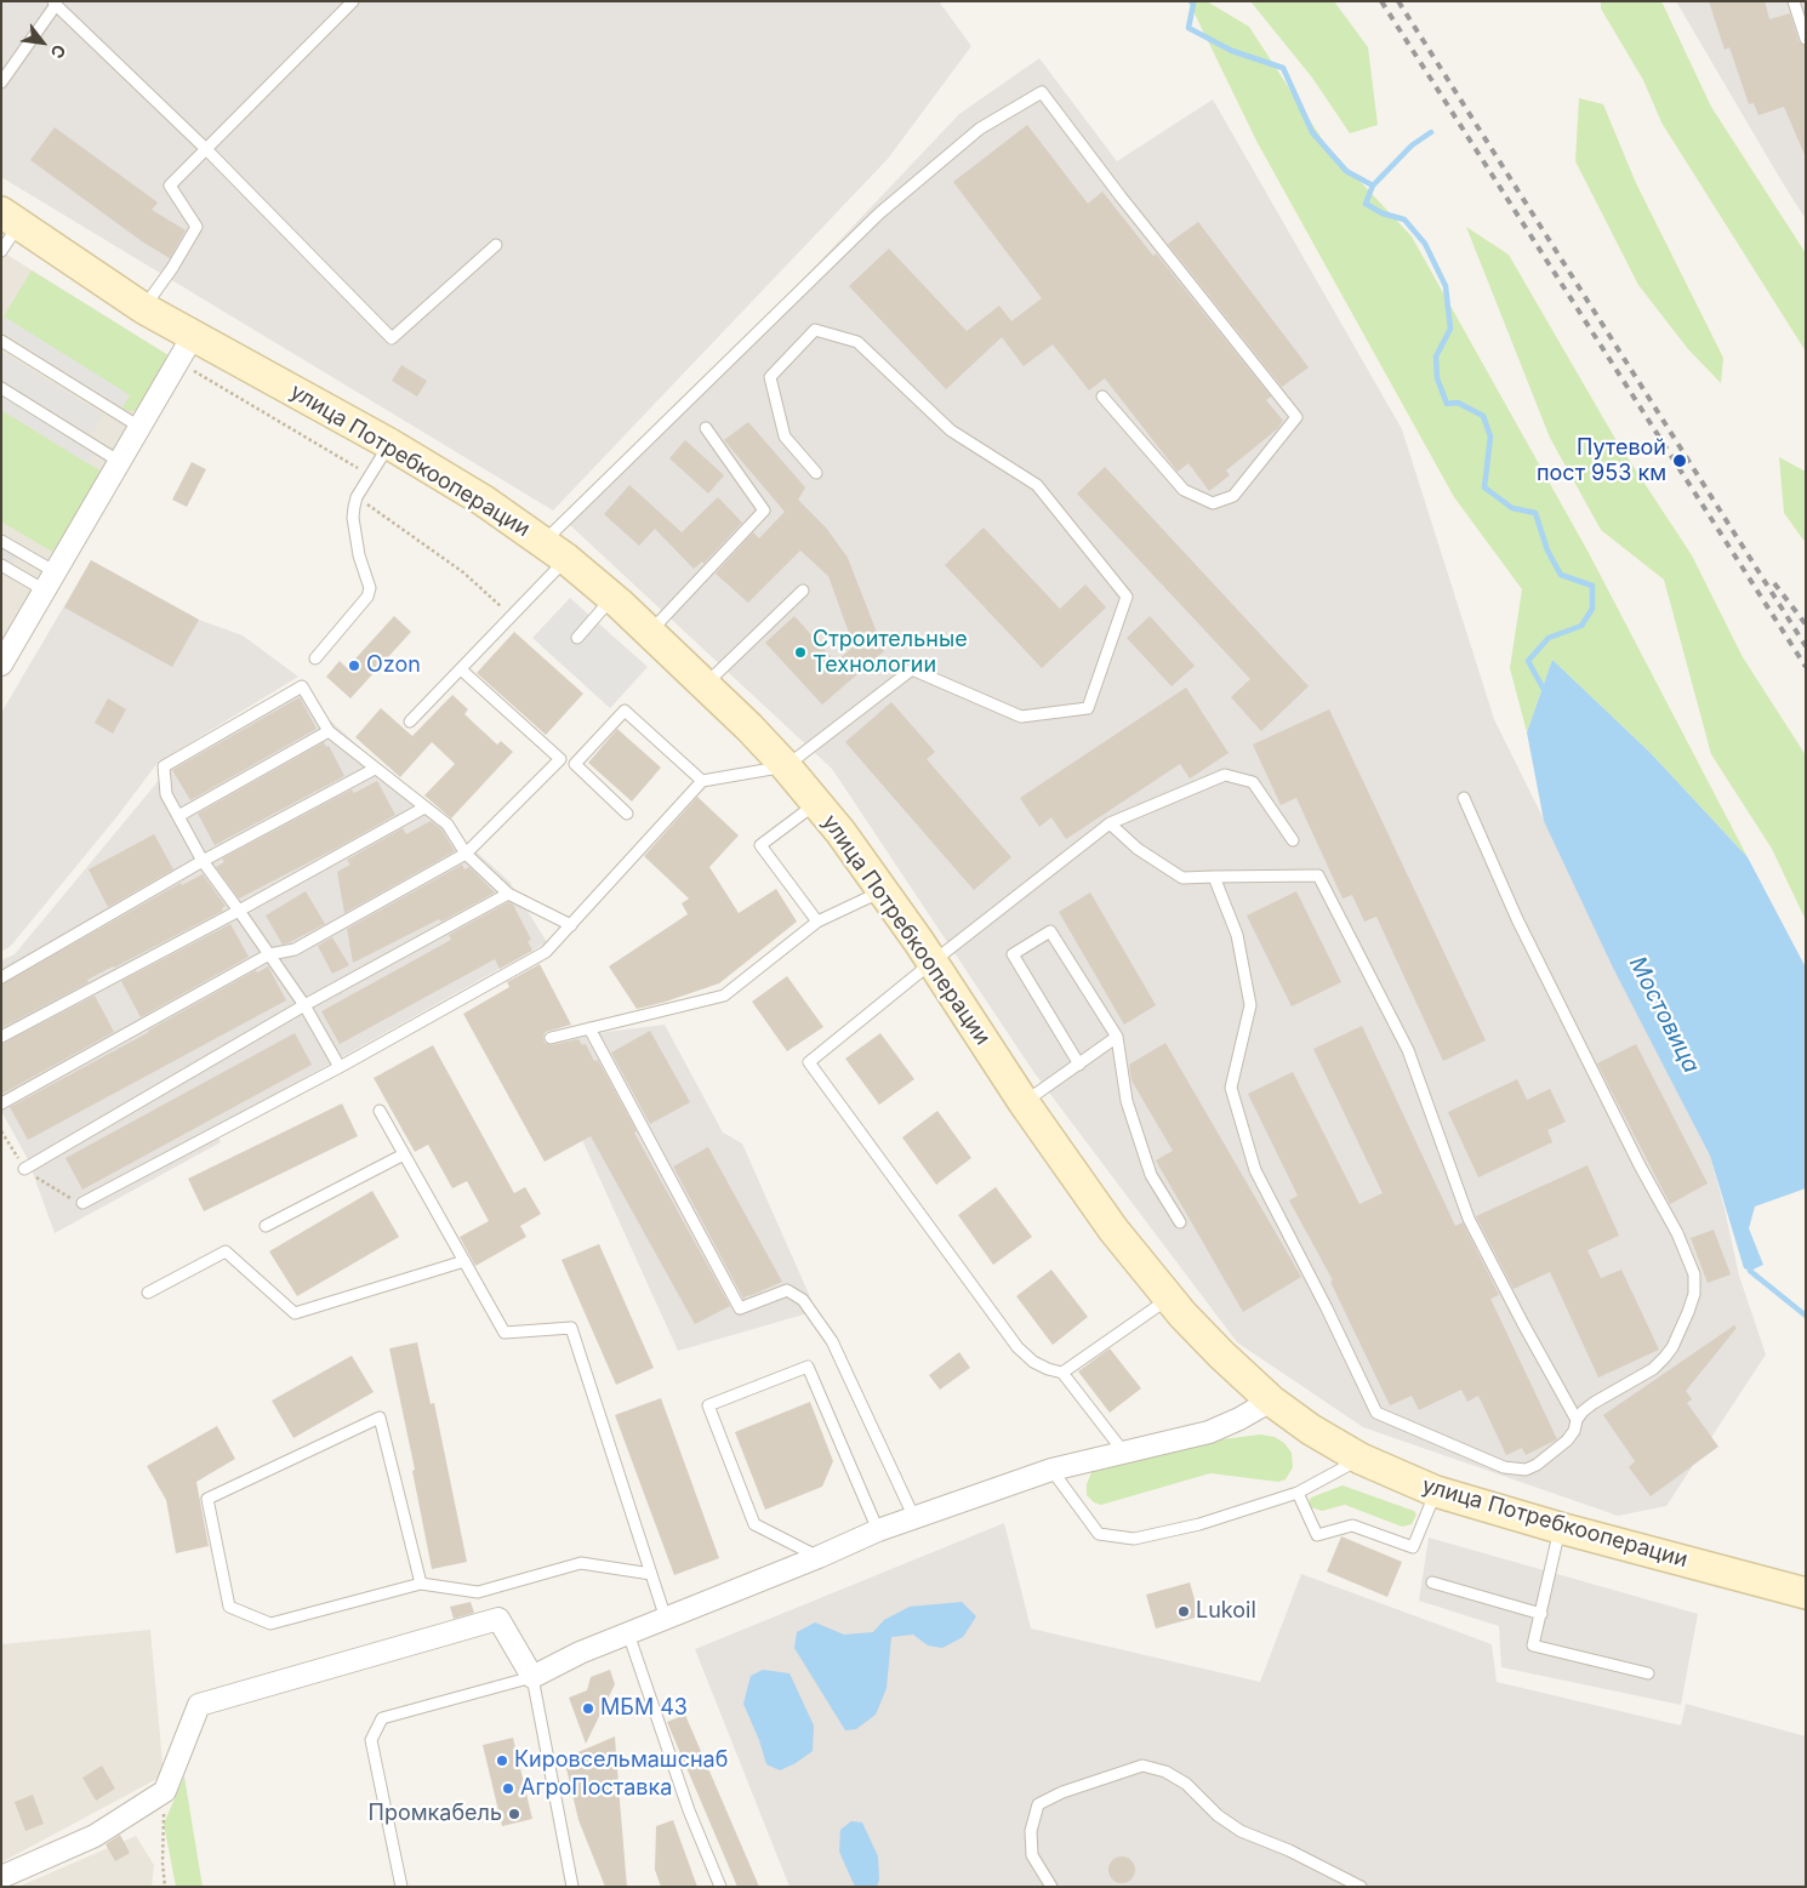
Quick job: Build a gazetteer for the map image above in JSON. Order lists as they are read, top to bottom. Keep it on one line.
{"streets":{"main road":["улица Потребкооперации"]},"water":["Мостовица"],"places":["Путевой пост 953 км","Строительные Технологии","Ozon","Lukoil","МБМ 43","Кировсельмашснаб","АгроПоставка","Промкабель"],"north":"bottom right"}
